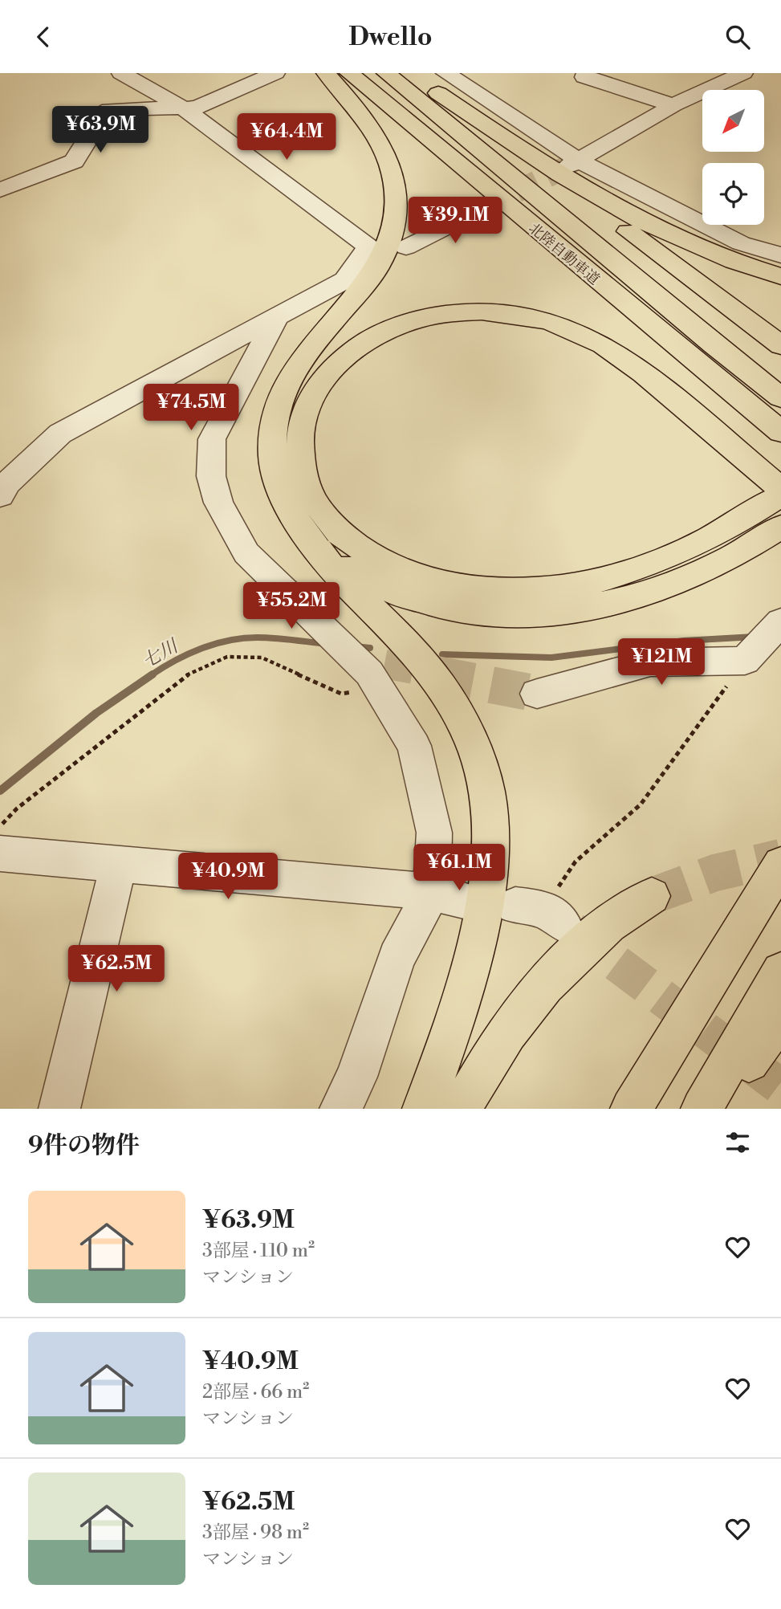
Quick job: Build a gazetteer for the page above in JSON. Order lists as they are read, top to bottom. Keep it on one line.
{"streets":{"highway":["北陸自動車道"]},"water":["七川"],"north":"bottom left","page":{"header":"Dwello","price":["¥63.9M","¥64.4M","¥39.1M","¥74.5M","¥55.2M","¥121M","¥61.1M","¥40.9M","¥62.5M"],"heading":"9件の物件","list":[{"name":"¥63.9M","note":"3部屋 · 110 m² · マンション"},{"name":"¥40.9M","note":"2部屋 · 66 m² · マンション"},{"name":"¥62.5M","note":"3部屋 · 98 m² · マンション"}]}}
